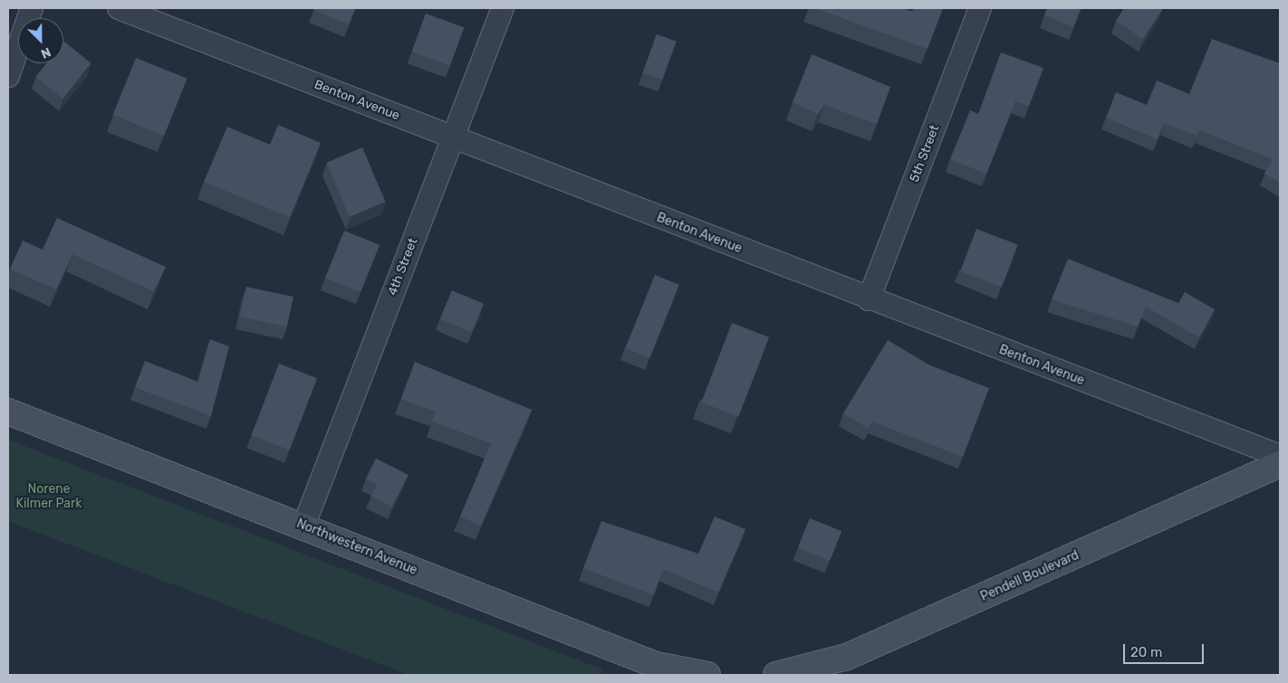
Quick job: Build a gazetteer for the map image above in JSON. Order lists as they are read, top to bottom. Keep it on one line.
{"streets":{"street":["Benton Avenue","5th Street","4th Street","Northwestern Avenue","Pendell Boulevard"]},"crossings":[["Benton Avenue","5th Street"],["Benton Avenue","4th Street"],["4th Street","Northwestern Avenue"]],"parks":["Norene Kilmer Park"],"scale_bar":"20 m","north":"bottom right"}
